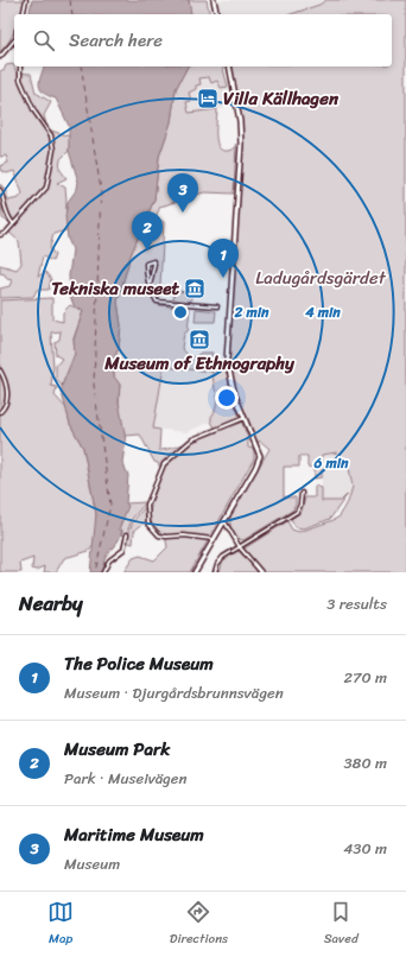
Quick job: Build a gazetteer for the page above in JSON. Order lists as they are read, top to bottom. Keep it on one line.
{"parks":["Ladugårdsgärdet"],"places":{"hotel":["Villa Källhagen"],"museum":["Tekniska museet","Museum of Ethnography"]},"page":{"search":"Search here","pins":["3","2","1"],"heading":["Nearby","3 results"],"list":[{"mark":"1","name":"The Police Museum","note":"Museum · Djurgårdsbrunnsvägen","value":"270 m"},{"mark":"2","name":"Museum Park","note":"Park · Museivägen","value":"380 m"},{"mark":"3","name":"Maritime Museum","note":"Museum","value":"430 m"}],"nav":["Map","Directions","Saved"]},"rings":["2 min","4 min","6 min"]}
